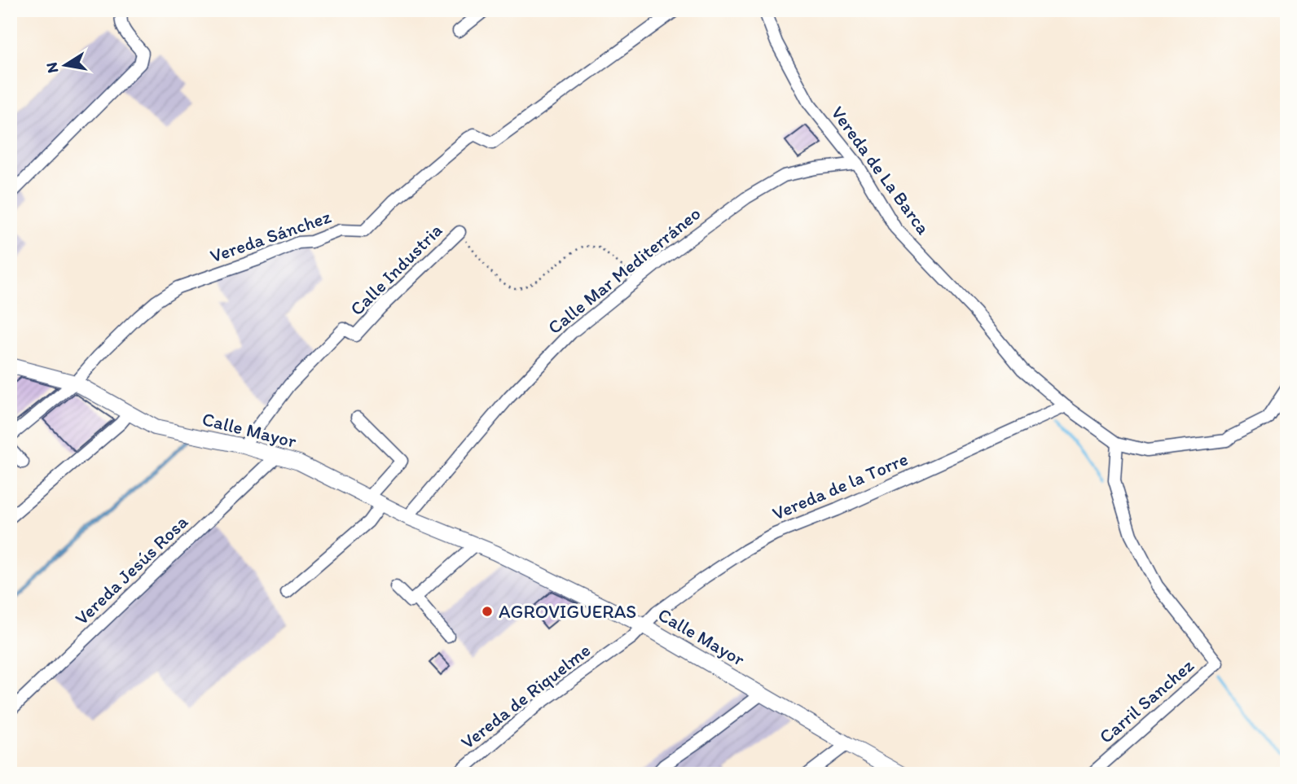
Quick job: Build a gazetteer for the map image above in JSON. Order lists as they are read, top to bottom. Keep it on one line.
{"streets":{"main road":["Calle Mayor"],"street":["Vereda de La Barca","Vereda Sánchez","Calle Industria","Calle Mar Mediterráneo","Vereda de la Torre","Vereda Jesús Rosa","Vereda de Riquelme","Carril Sanchez"]},"crossings":[["Vereda de La Barca","Calle Mar Mediterráneo"],["Vereda de La Barca","Vereda de la Torre"],["Vereda de La Barca","Carril Sanchez"],["Vereda Sánchez","Calle Mayor"],["Calle Industria","Calle Mayor"],["Calle Mar Mediterráneo","Calle Mayor"],["Calle Mayor","Vereda de la Torre"],["Calle Mayor","Vereda Jesús Rosa"],["Calle Mayor","Vereda de Riquelme"],["Vereda de la Torre","Vereda de Riquelme"]],"places":["AGROVIGUERAS"],"north":"left"}
